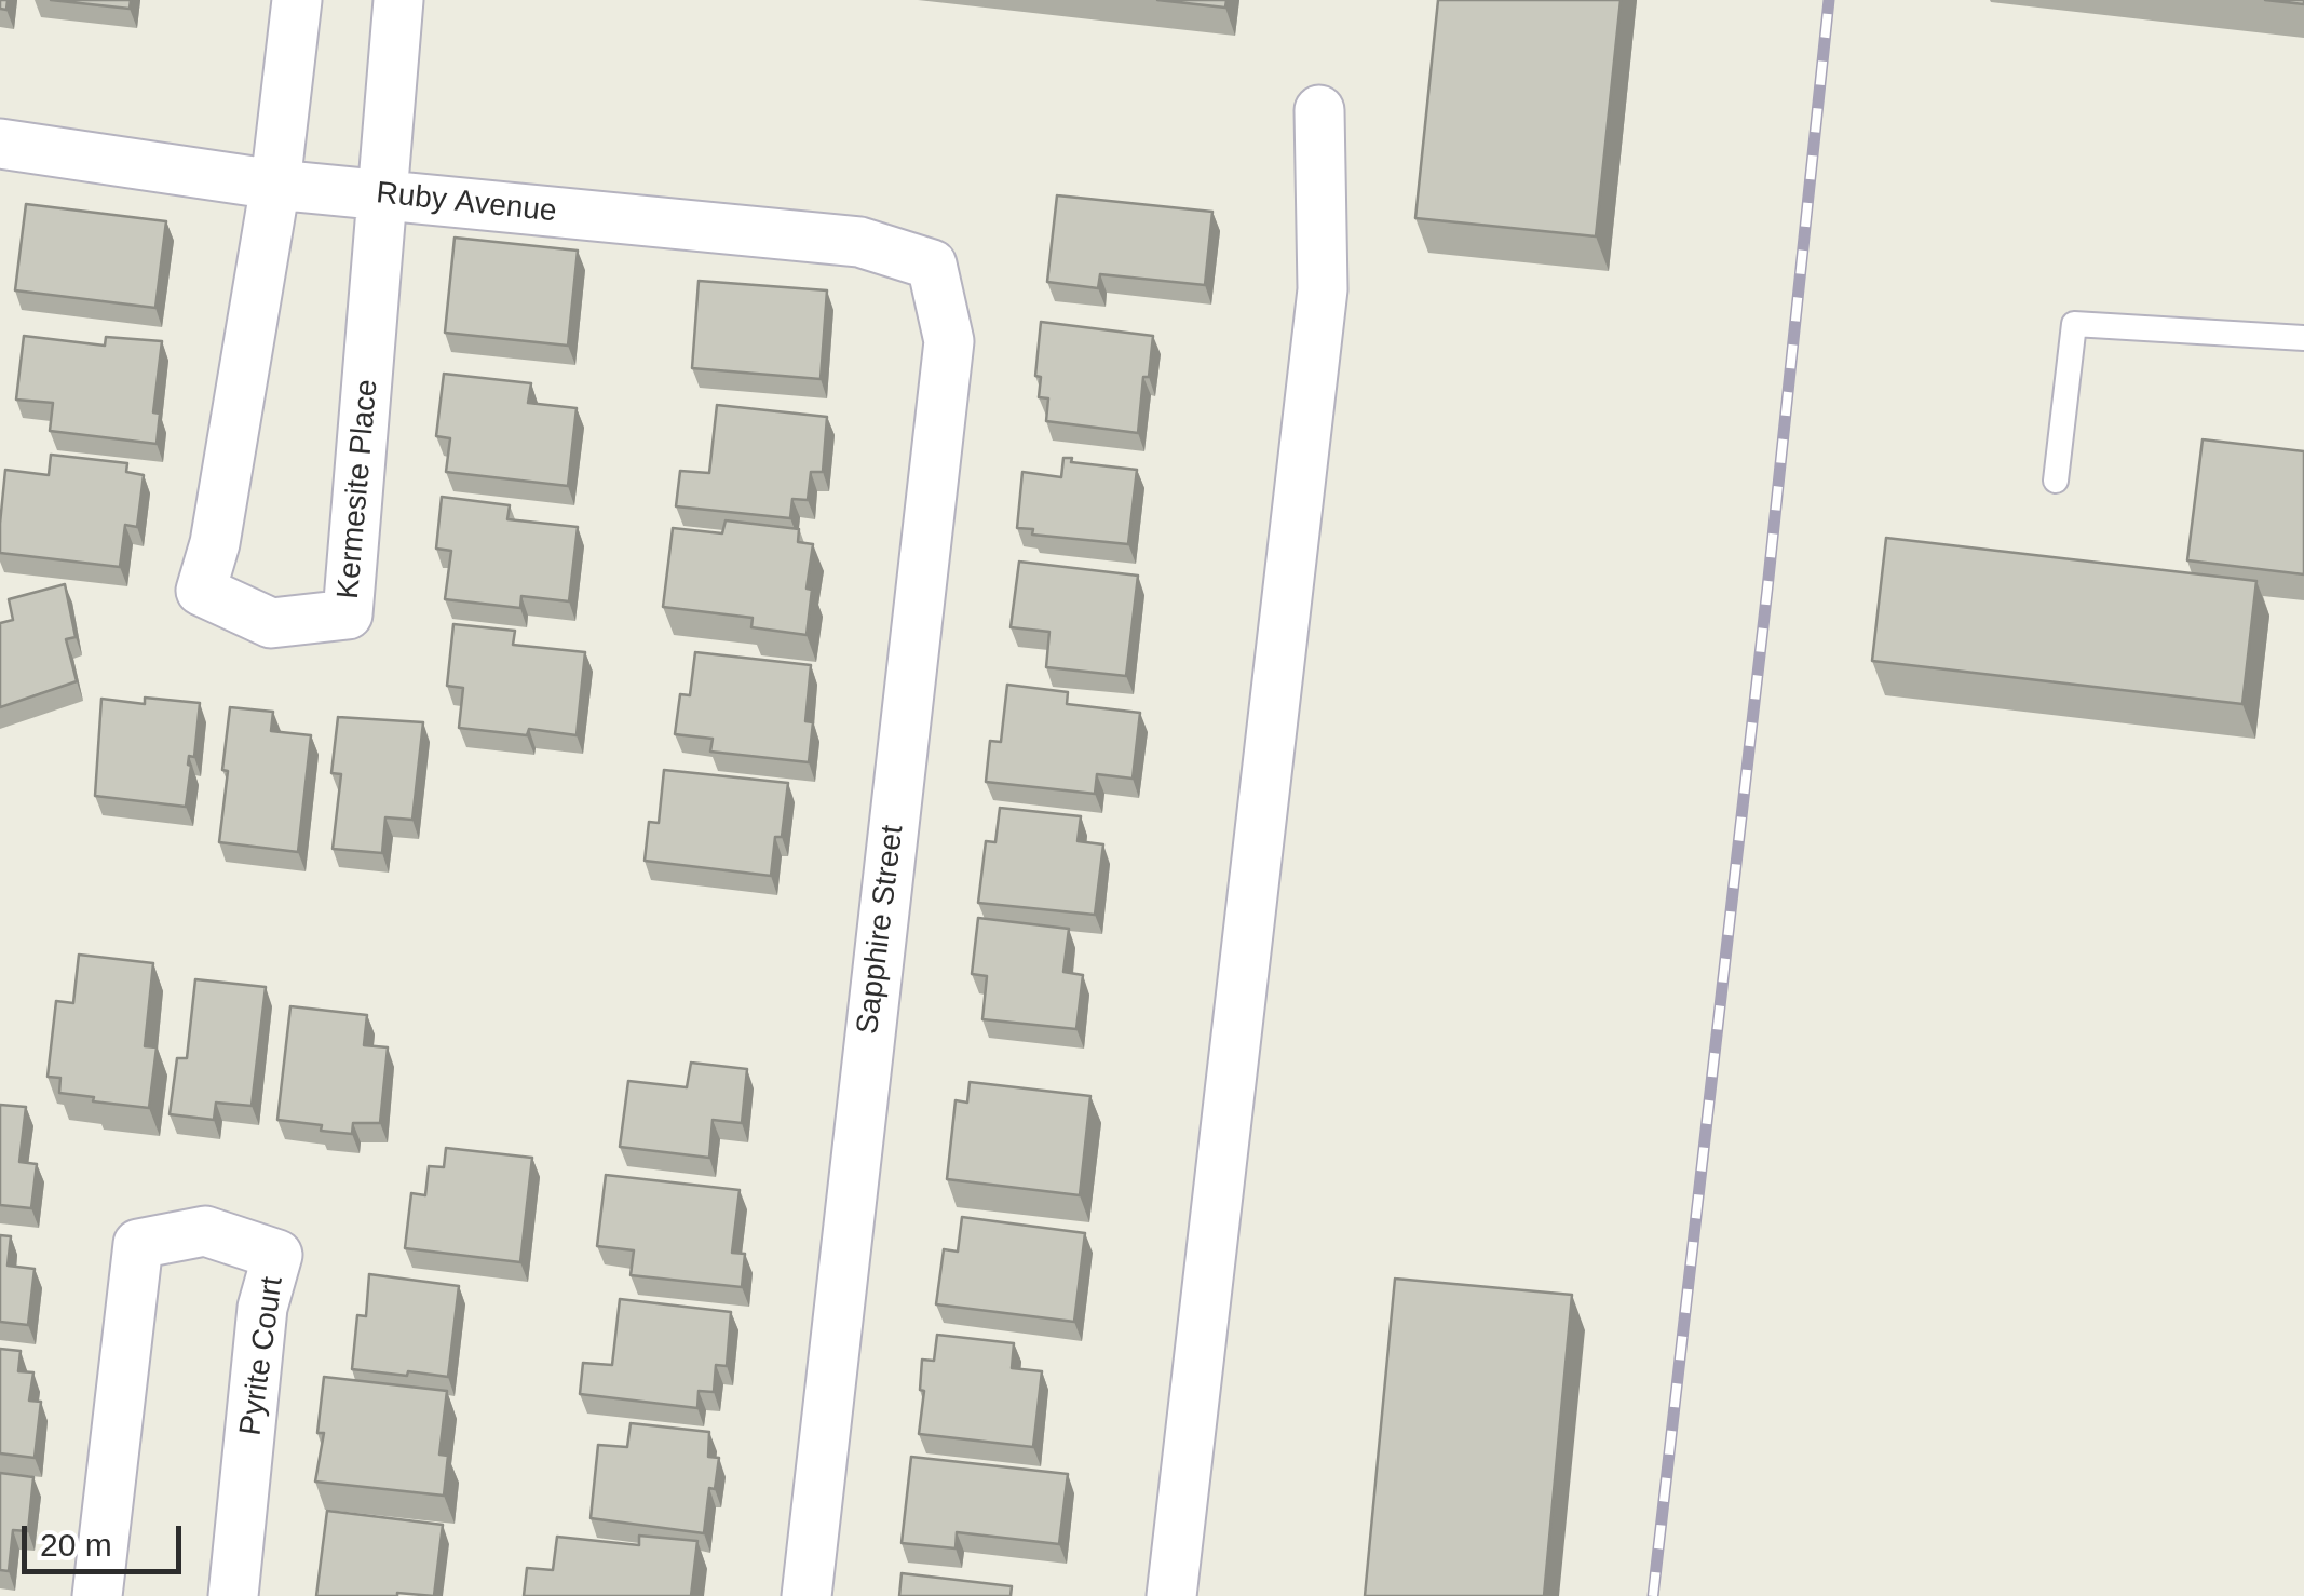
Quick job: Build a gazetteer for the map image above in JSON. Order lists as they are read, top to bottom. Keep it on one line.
{"streets":{"street":["Ruby Avenue","Kermesite Place","Sapphire Street","Pyrite Court"]},"crossings":[["Ruby Avenue","Kermesite Place"],["Ruby Avenue","Sapphire Street"]],"scale_bar":"20 m"}
